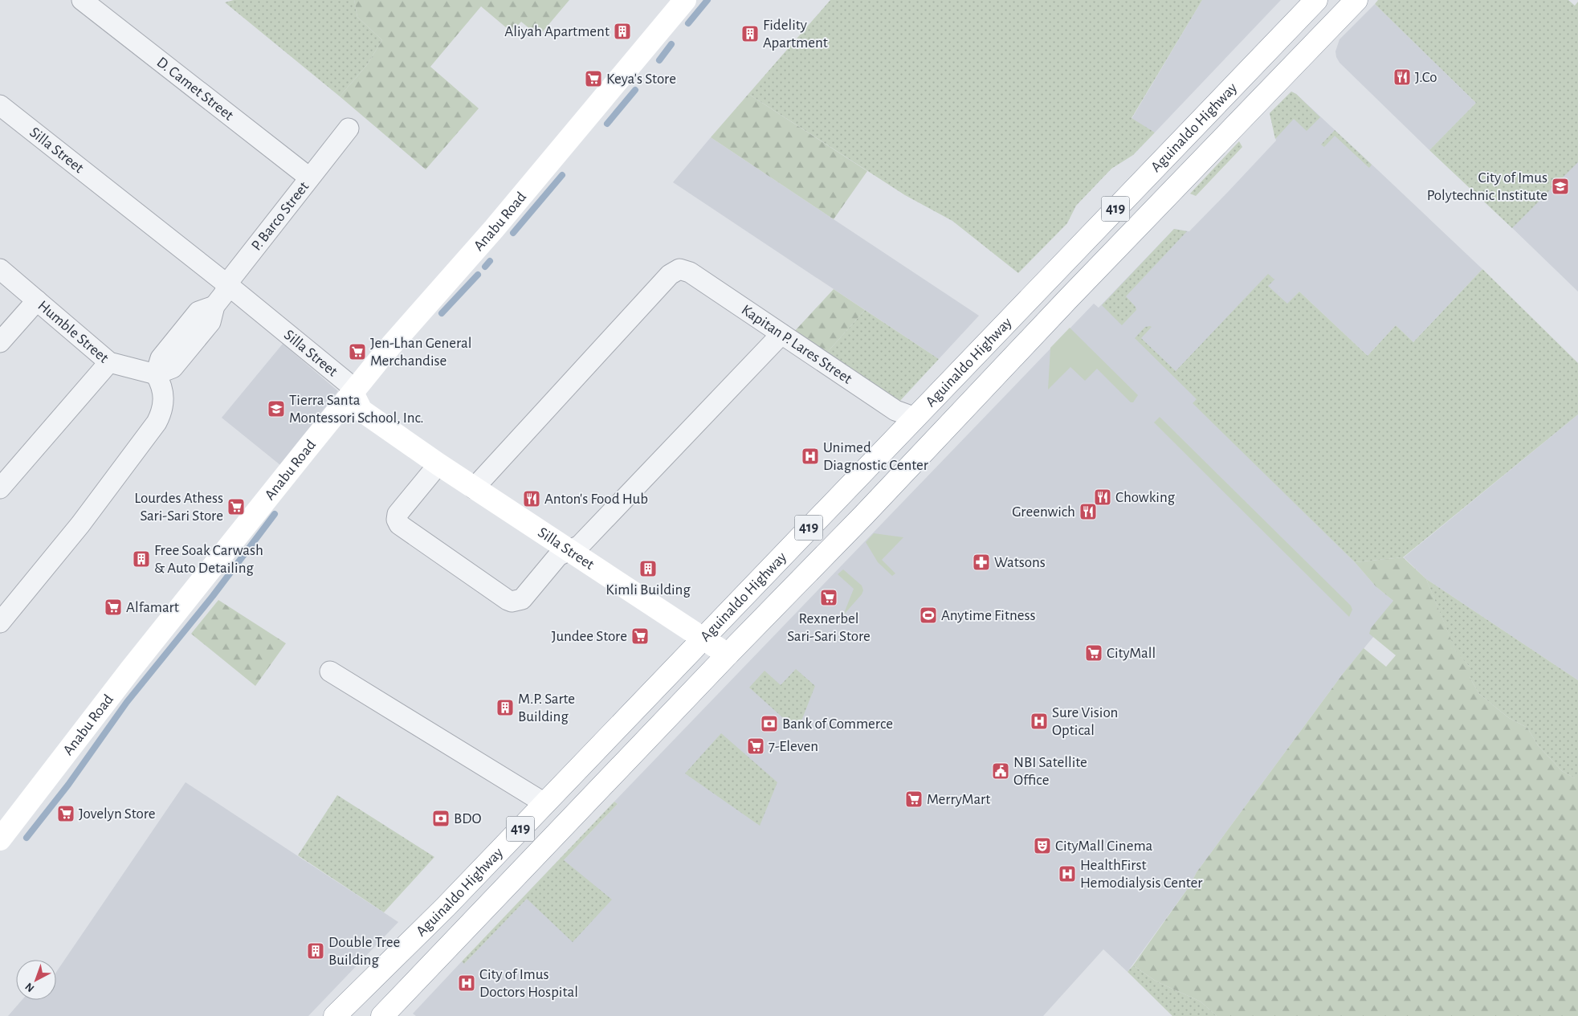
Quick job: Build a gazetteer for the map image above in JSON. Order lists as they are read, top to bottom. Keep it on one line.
{"streets":{"main road":["Aguinaldo Highway","Silla Street","419","Anabu Road"],"street":["D. Camet Street","P. Barco Street","Humble Street","Kapitan P. Lares Street"]},"crossings":[["D. Camet Street","P. Barco Street"],["Aguinaldo Highway","Silla Street"],["Aguinaldo Highway","Kapitan P. Lares Street"],["Silla Street","P. Barco Street"],["Silla Street","Anabu Road"],["Silla Street","Kapitan P. Lares Street"],["P. Barco Street","Humble Street"]],"places":{"building":["Aliyah Apartment","Fidelity Apartment","Free Soak Carwash & Auto Detailing","Kimli Building","M.P. Sarte Building","Double Tree Building"],"restaurant":["J.Co","Chowking","Anton's Food Hub","Greenwich"],"supermarket":["Keya's Store","Jen-Lhan General Merchandise","Lourdes Athess Sari-Sari Store","Rexnerbel Sari-Sari Store","Alfamart","Jundee Store","CityMall","7-Eleven","MerryMart","Jovelyn Store"],"school or university":["City of Imus Polytechnic Institute","Tierra Santa Montessori School, Inc."],"hospital":["Unimed Diagnostic Center","Sure Vision Optical","HealthFirst Hemodialysis Center","City of Imus Doctors Hospital"],"pharmacy":["Watsons"],"sports":["Anytime Fitness"],"bank":["Bank of Commerce","BDO"],"public building":["NBI Satellite Office"],"theatre":["CityMall Cinema"]},"north":"bottom left"}
